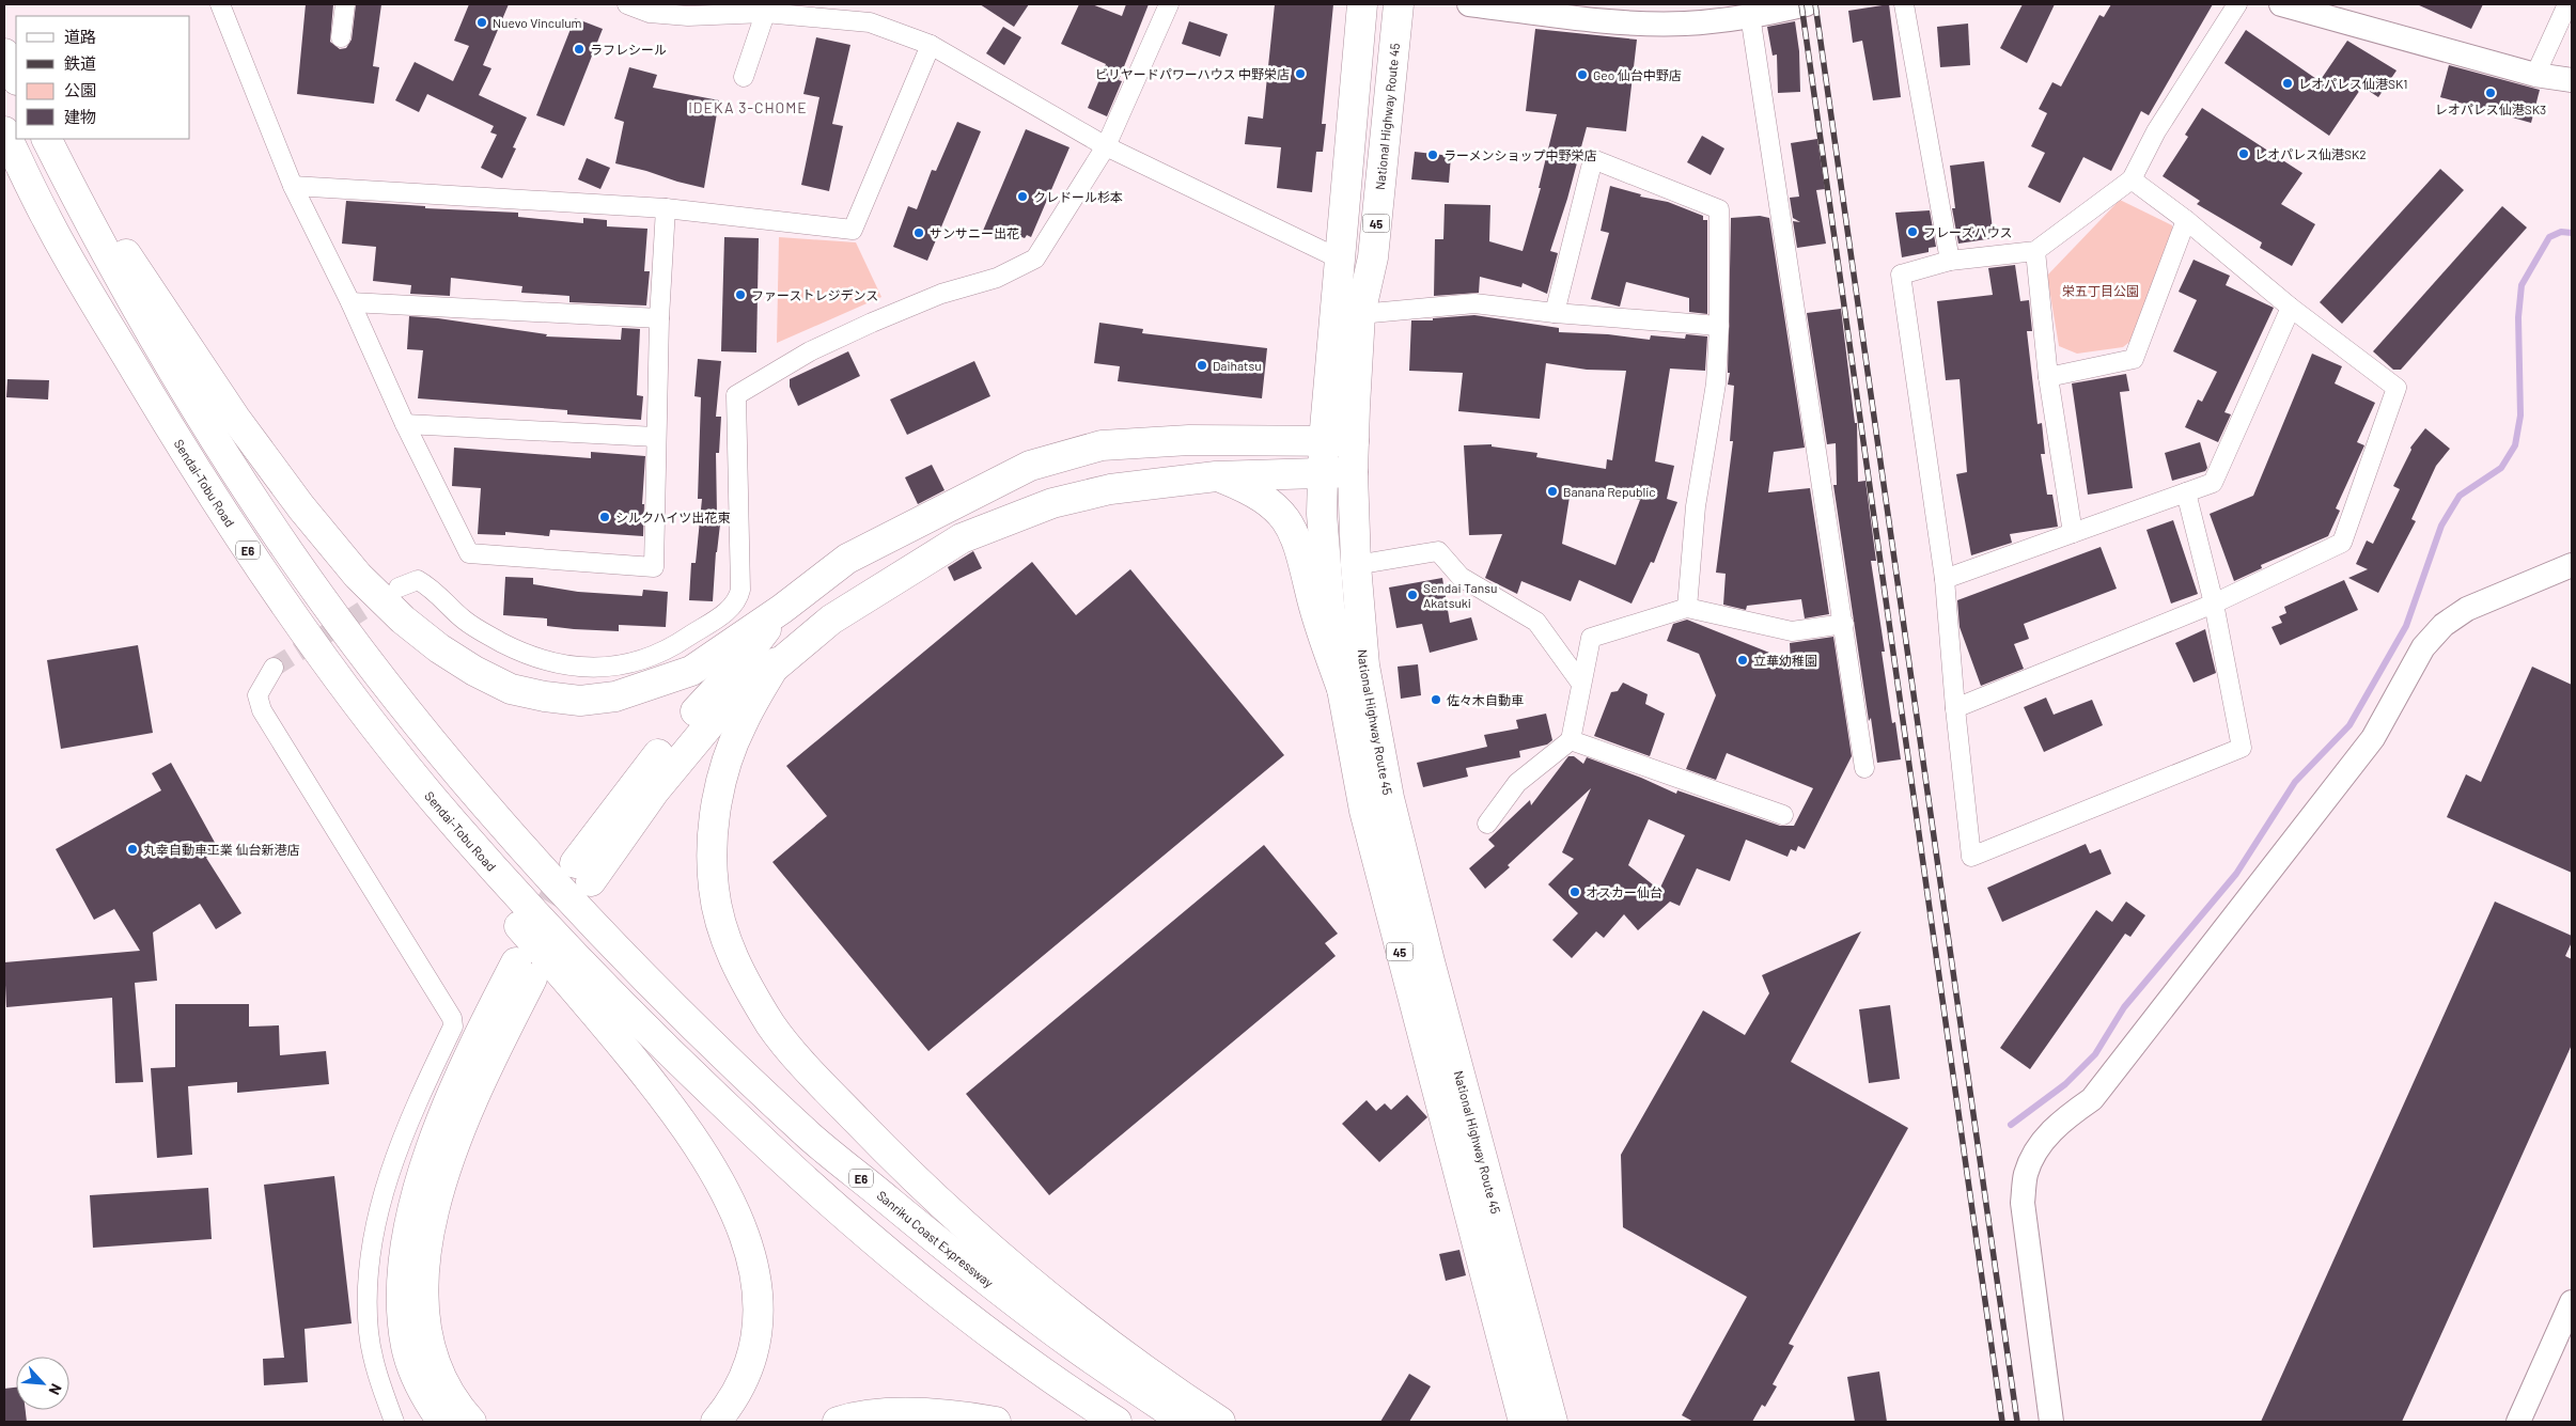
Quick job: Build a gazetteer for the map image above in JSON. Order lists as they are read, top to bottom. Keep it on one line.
{"streets":{"highway":["National Highway Route 45","45","Sendai-Tobu Road","E6","Sanriku Coast Expressway"]},"crossings":[["E6","Sanriku Coast Expressway"]],"districts":["IDEKA 3-CHOME"],"parks":["栄五丁目公園"],"places":["Nuevo Vinculum","ラフレシール","ビリヤードパワーハウス 中野栄店","Geo 仙台中野店","レオパレス仙港SK1","レオパレス仙港SK3","レオパレス仙港SK2","ラーメンショップ中野栄店","クレドール杉本","フレーズハウス","サンサニー出花","ファーストレジデンス","Daihatsu","Banana Republic","シルクハイツ出花東","Sendai Tansu Akatsuki","立華幼稚園","佐々木自動車","丸幸自動車工業 仙台新港店","オスカー仙台"],"legend":["道路","鉄道","公園","建物"],"north":"bottom right"}
